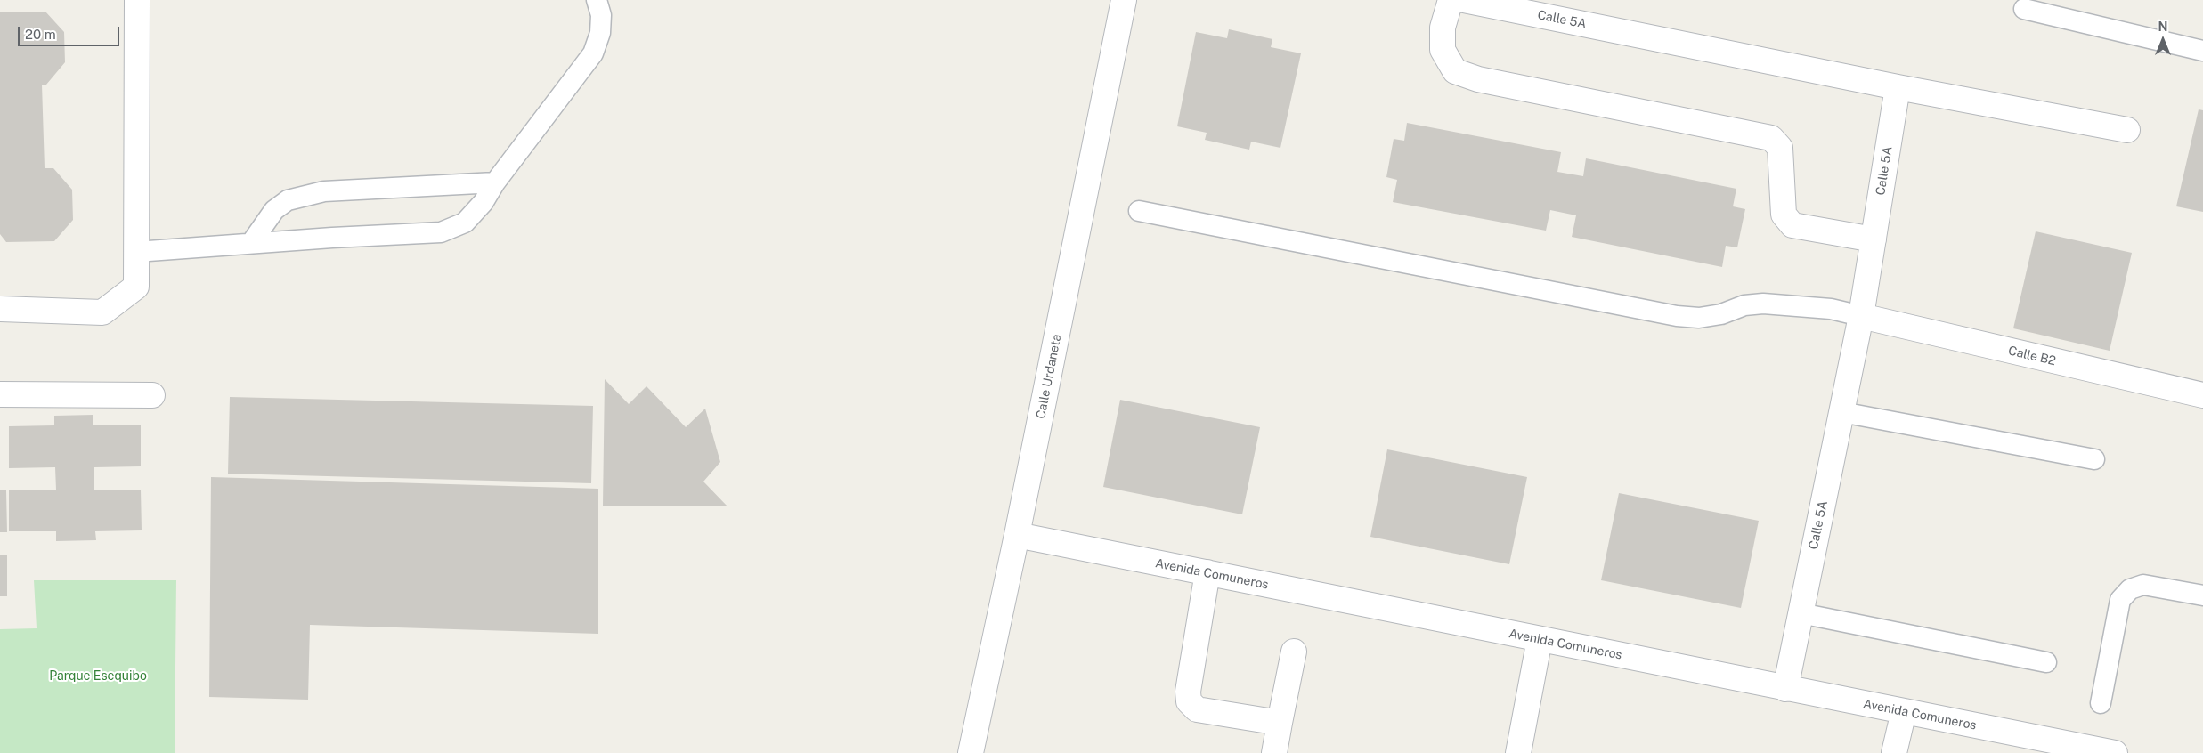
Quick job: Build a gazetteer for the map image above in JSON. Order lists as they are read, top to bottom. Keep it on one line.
{"streets":{"street":["Calle 5A","Calle B2","Calle Urdaneta","Avenida Comuneros"]},"crossings":[["Calle 5A","Calle B2"],["Calle 5A","Avenida Comuneros"],["Calle Urdaneta","Avenida Comuneros"]],"parks":["Parque Esequibo"],"scale_bar":"20 m","north":"top"}
